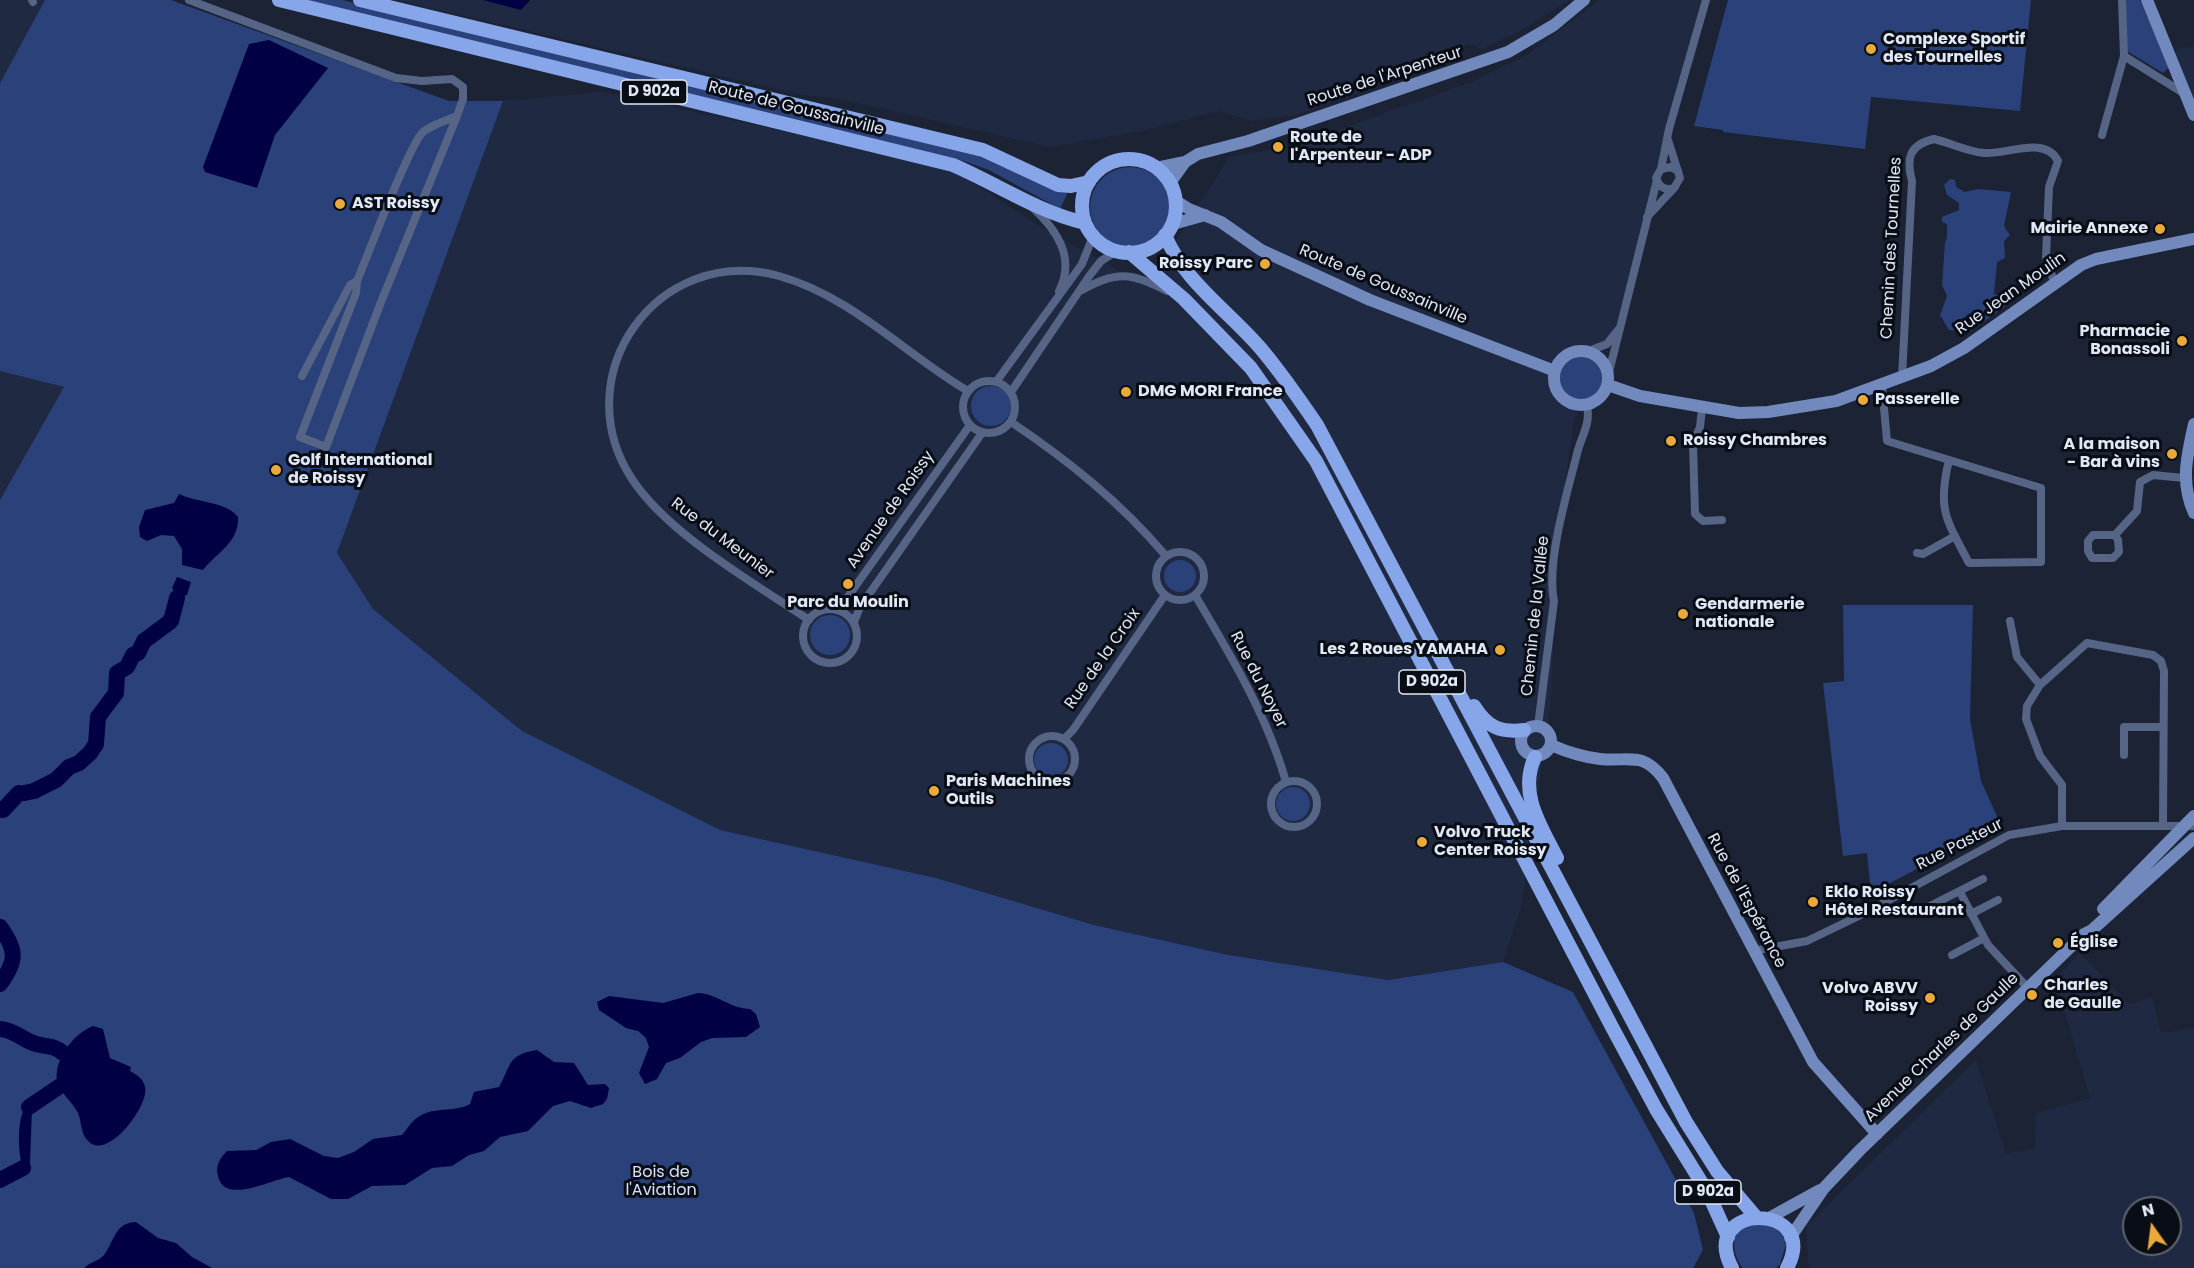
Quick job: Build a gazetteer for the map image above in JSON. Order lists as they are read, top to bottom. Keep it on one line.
{"streets":{"main road":["D 902a","Route de Goussainville"],"street":["Route de l'Arpenteur","Chemin des Tournelles","Rue Jean Moulin","Avenue de Roissy","Rue du Meunier","Chemin de la Vallée","Rue de la Croix","Rue du Noyer","Rue Pasteur","Rue de l'Espérance","Avenue Charles de Gaulle"]},"crossings":[["Route de l'Arpenteur","D 902a"],["Route de l'Arpenteur","Route de Goussainville"],["D 902a","Route de Goussainville"],["Route de Goussainville","Rue Jean Moulin"],["Route de Goussainville","Chemin de la Vallée"],["Chemin des Tournelles","Rue Jean Moulin"],["Rue Jean Moulin","Chemin de la Vallée"],["Avenue de Roissy","Rue du Meunier"],["Chemin de la Vallée","Rue de l'Espérance"],["Rue de la Croix","Rue du Noyer"],["Rue Pasteur","Rue de l'Espérance"],["Rue Pasteur","Avenue Charles de Gaulle"],["Rue de l'Espérance","Avenue Charles de Gaulle"]],"parks":["Bois de l'Aviation"],"places":["Complexe Sportif des Tournelles","Route de l'Arpenteur - ADP","AST Roissy","Mairie Annexe","Roissy Parc","Pharmacie Bonassoli","DMG MORI France","Passerelle","Roissy Chambres","A la maison - Bar à vins","Golf International de Roissy","Parc du Moulin","Gendarmerie nationale","Les 2 Roues YAMAHA","Paris Machines Outils","Volvo Truck Center Roissy","Eklo Roissy Hôtel Restaurant","Église","Charles de Gaulle","Volvo ABVV Roissy"],"north":"top"}
